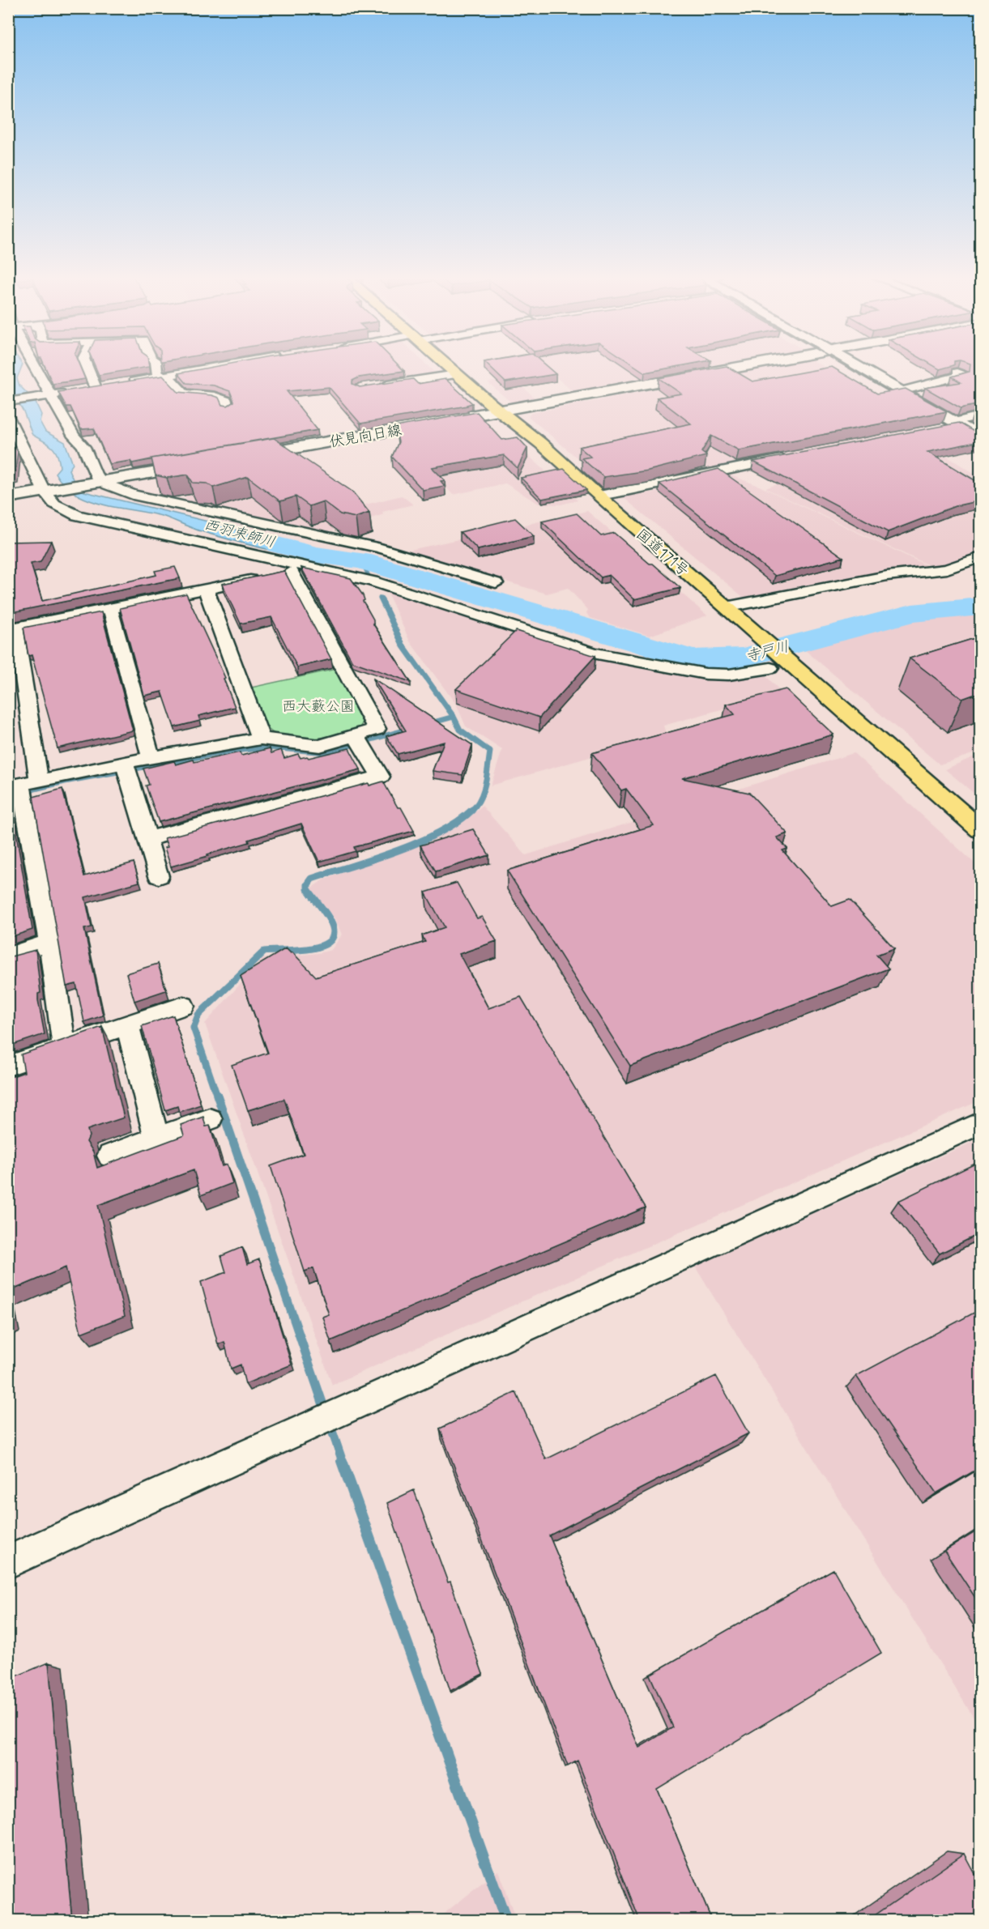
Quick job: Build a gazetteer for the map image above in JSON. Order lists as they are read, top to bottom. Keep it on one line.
{"streets":{"highway":["国道171号"],"main road":["伏見向日線"]},"crossings":[["伏見向日線","国道171号"]],"water":["西羽束師川","寺戸川"],"parks":["西大藪公園"]}
